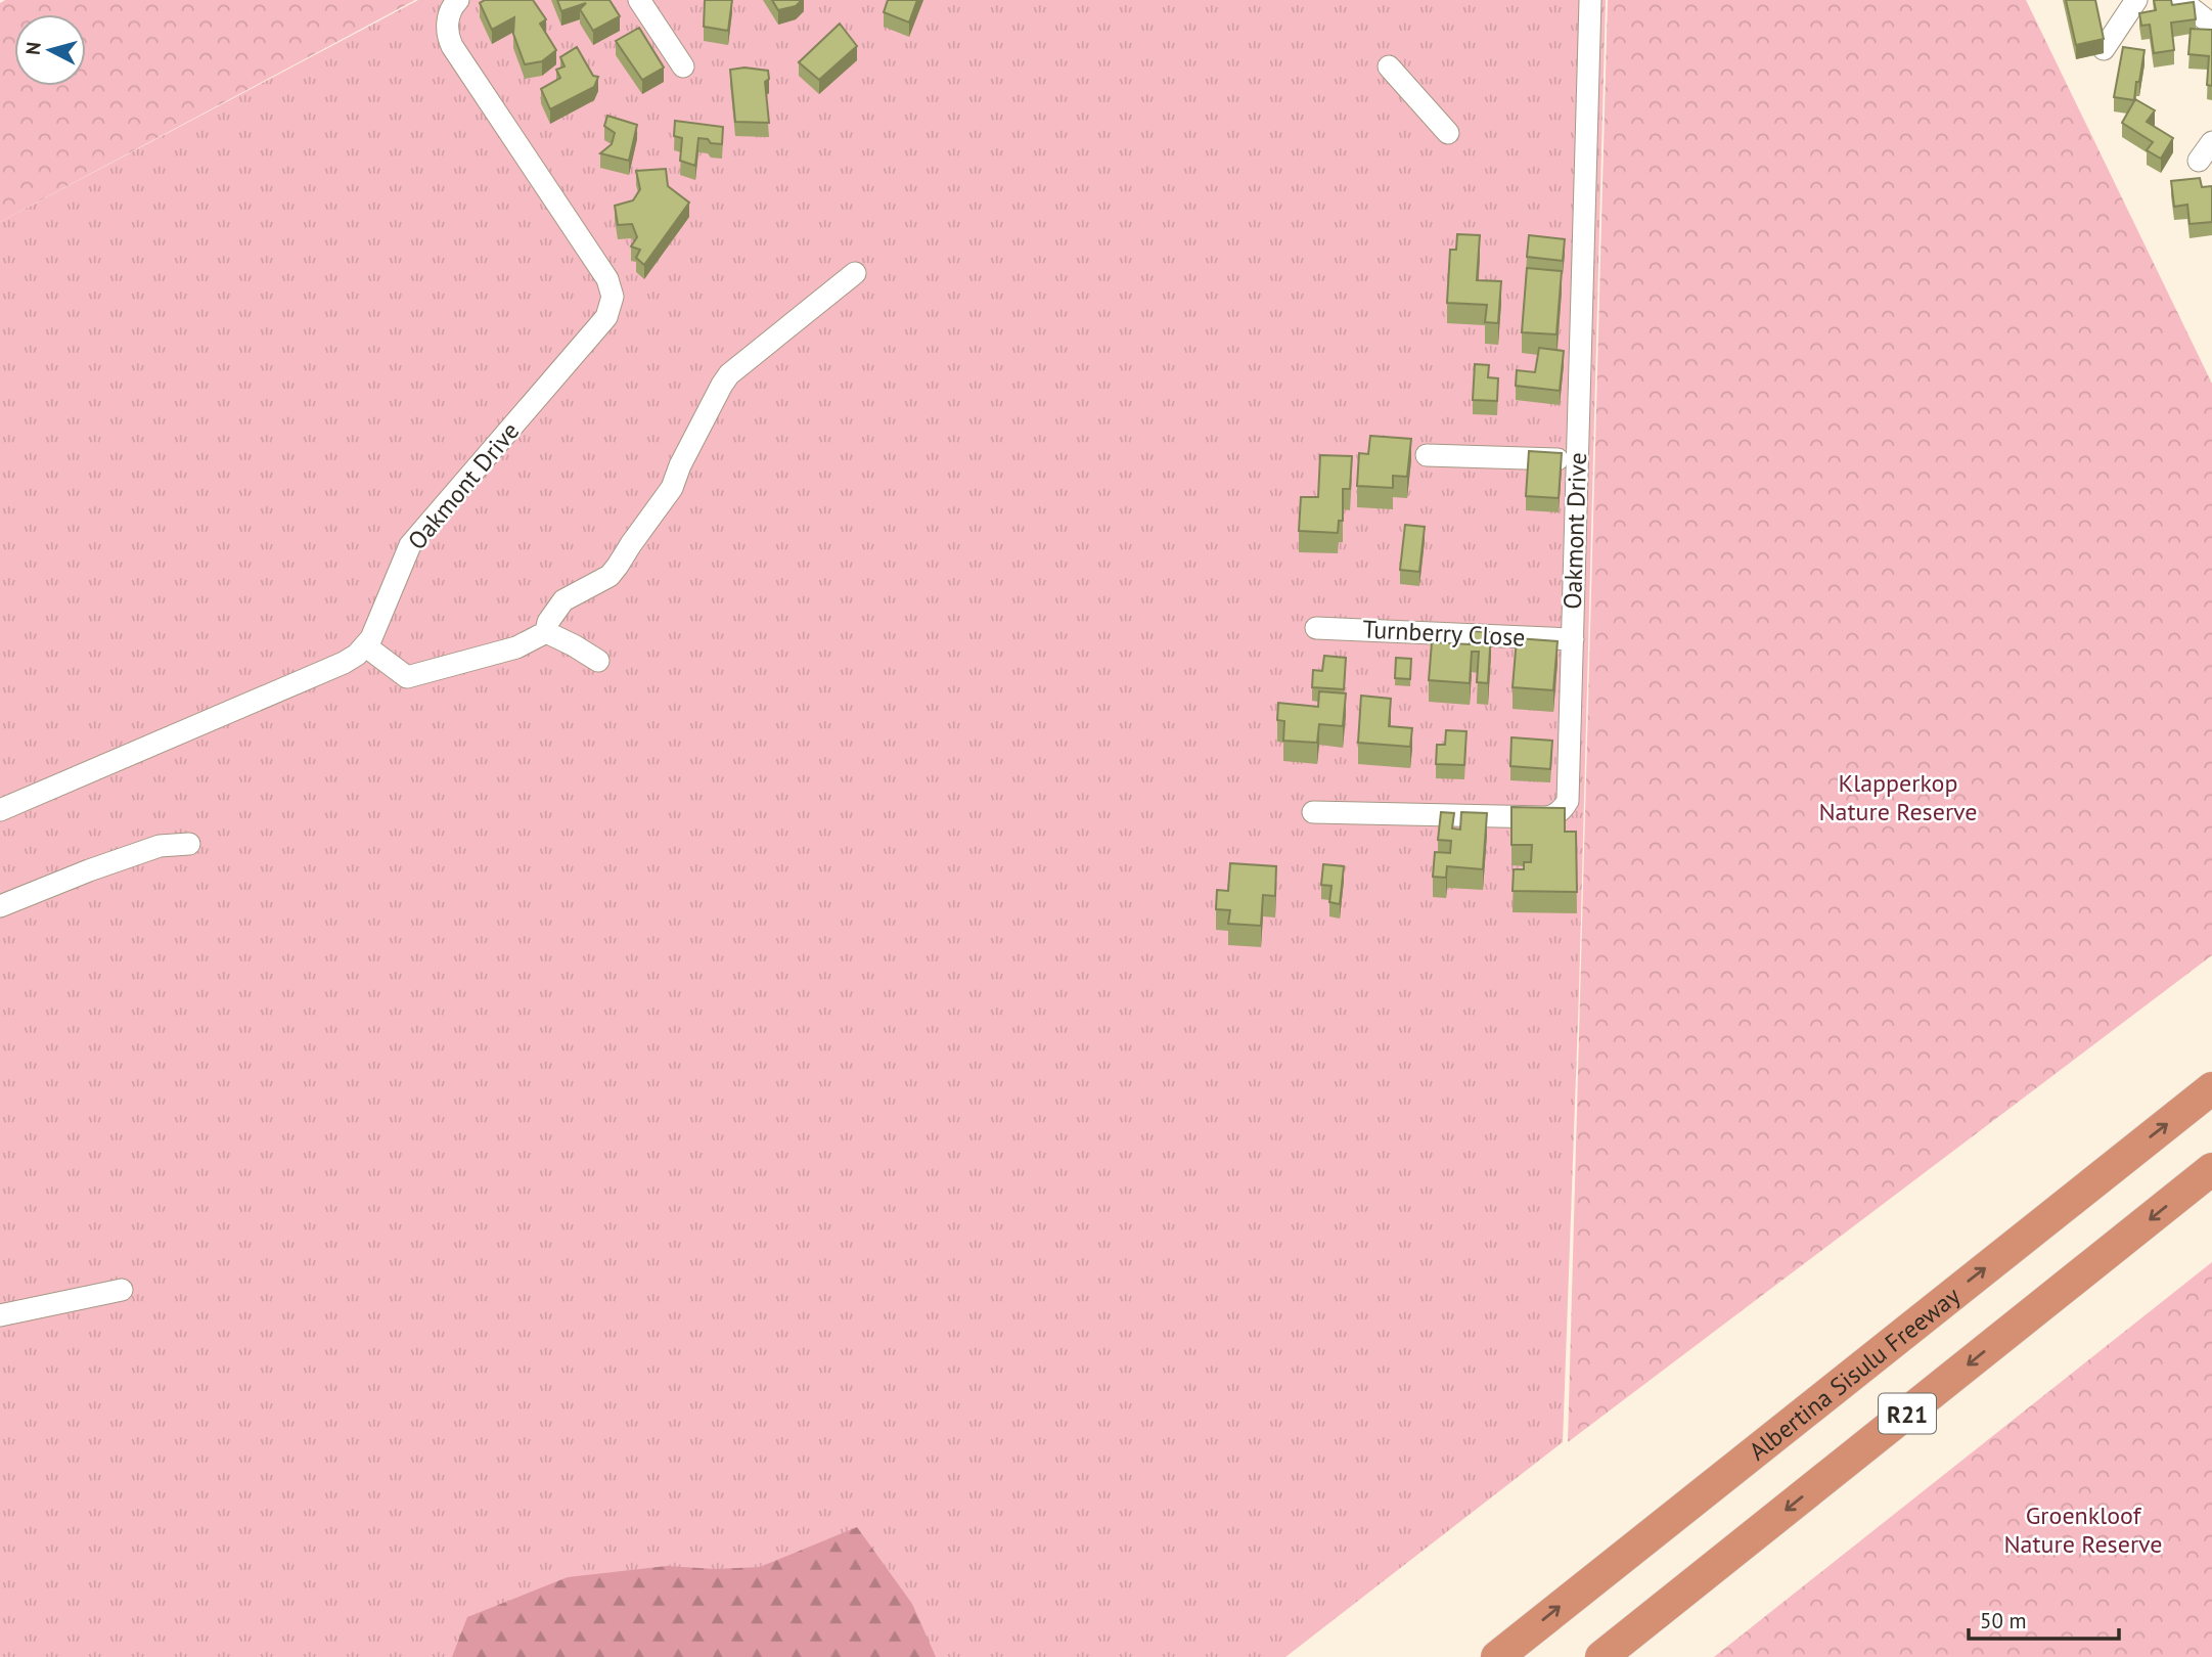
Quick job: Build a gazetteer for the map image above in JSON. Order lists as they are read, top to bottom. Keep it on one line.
{"streets":{"highway":["Albertina Sisulu Freeway","R21"],"street":["Oakmont Drive","Turnberry Close"]},"crossings":[["Oakmont Drive","Turnberry Close"]],"parks":["Klapperkop Nature Reserve","Groenkloof Nature Reserve"],"scale_bar":"50 m","north":"left"}
